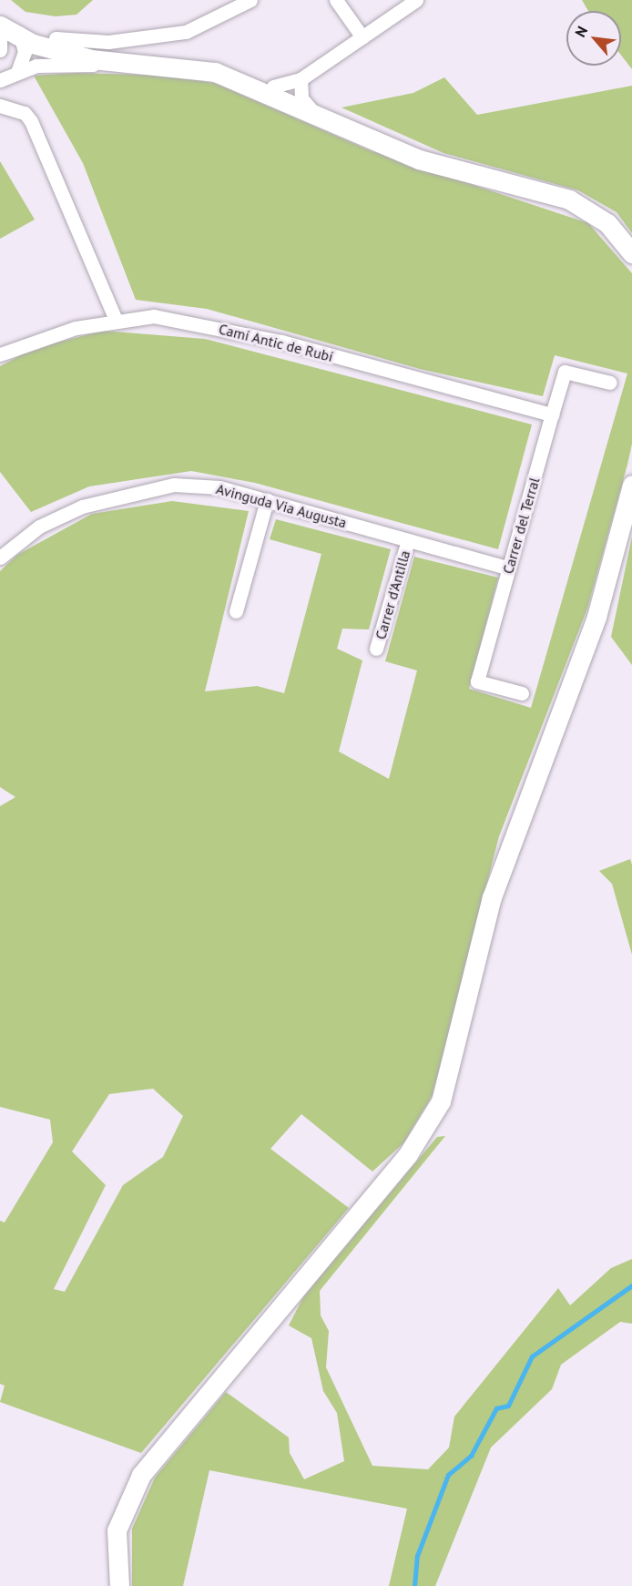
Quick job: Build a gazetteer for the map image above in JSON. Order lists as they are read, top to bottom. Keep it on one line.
{"streets":{"street":["Camí Antic de Rubí","Avinguda Via Augusta","Carrer del Terral","Carrer d'Antilla"]},"crossings":[["Camí Antic de Rubí","Carrer del Terral"],["Avinguda Via Augusta","Carrer del Terral"],["Avinguda Via Augusta","Carrer d'Antilla"]],"north":"top left"}
